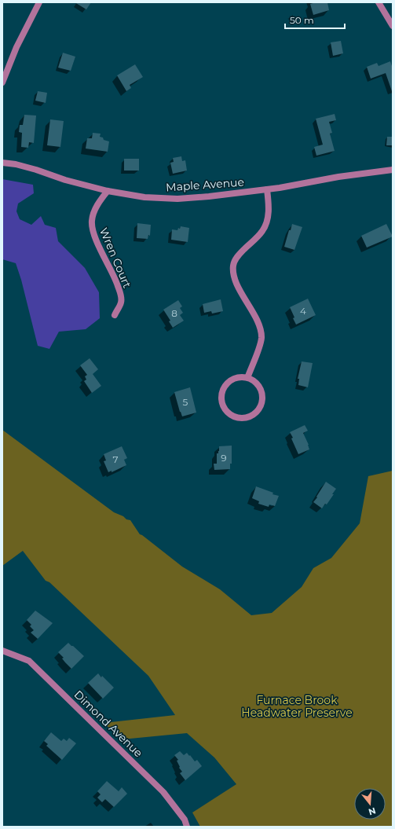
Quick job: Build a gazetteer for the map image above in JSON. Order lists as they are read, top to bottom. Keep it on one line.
{"streets":{"street":["Maple Avenue","Wren Court","Dimond Avenue"]},"crossings":[["Maple Avenue","Wren Court"]],"parks":["Furnace Brook Headwater Preserve"],"house_numbers":["4","8","5","9","7"],"scale_bar":"50 m","north":"bottom"}
